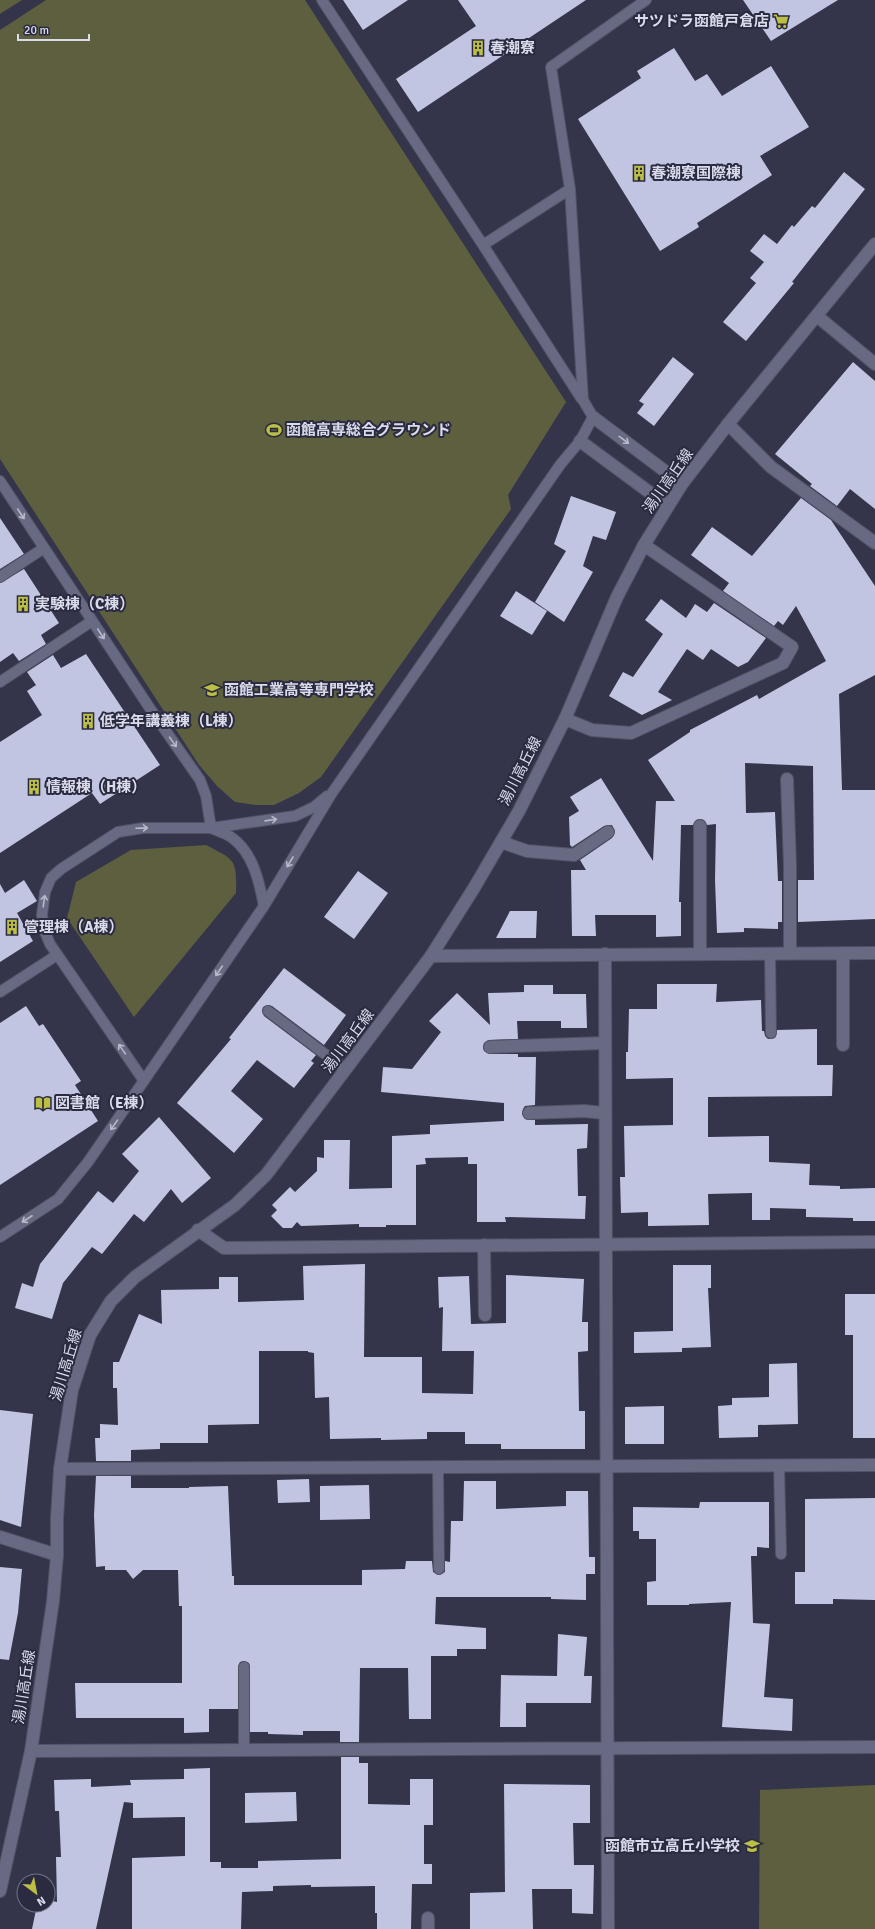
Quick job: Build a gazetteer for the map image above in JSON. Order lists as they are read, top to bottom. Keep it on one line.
{"streets":{"street":["湯川高丘線"]},"places":{"supermarket":["サツドラ函館戸倉店"],"building":["春潮寮","春潮寮国際棟","実験棟（C棟）","低学年講義棟（L棟）","情報棟（H棟）","管理棟（A棟）"],"sports":["函館高専総合グラウンド"],"school or university":["函館工業高等専門学校","函館市立高丘小学校"],"library":["図書館（E棟）"]},"scale_bar":"20 m","north":"bottom right"}
